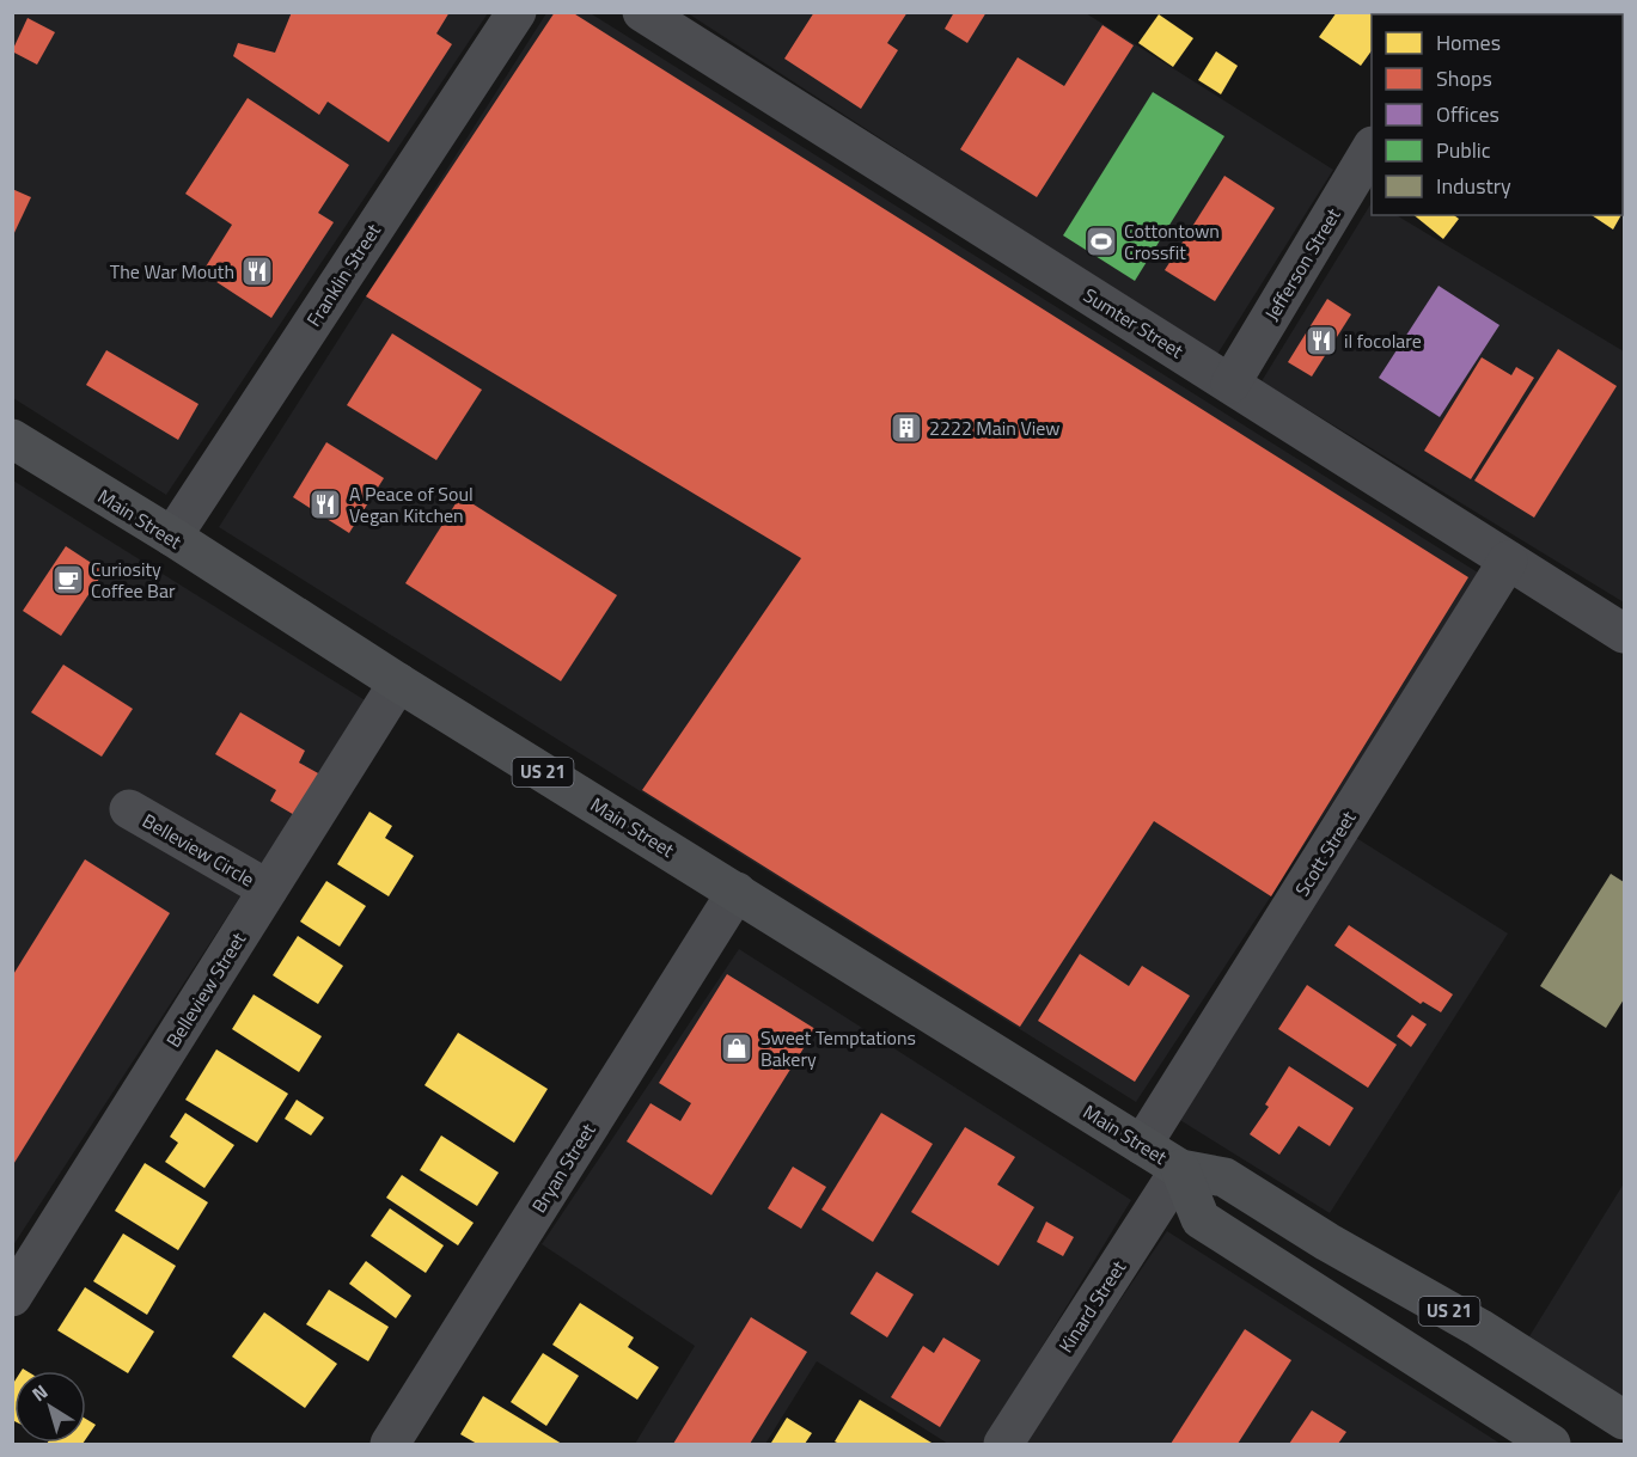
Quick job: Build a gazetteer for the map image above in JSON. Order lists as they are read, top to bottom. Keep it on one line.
{"streets":{"main road":["Main Street","US 21"],"street":["Jefferson Street","Franklin Street","Sumter Street","Belleview Circle","Scott Street","Belleview Street","Bryan Street","Kinard Street"]},"crossings":[["Jefferson Street","Sumter Street"],["Franklin Street","Main Street"],["Sumter Street","Scott Street"],["Main Street","Scott Street"],["Main Street","Belleview Street"],["Main Street","Bryan Street"],["Main Street","Kinard Street"],["Belleview Circle","Belleview Street"]],"places":{"sports":["Cottontown Crossfit"],"restaurant":["The War Mouth","il focolare","A Peace of Soul Vegan Kitchen"],"building":["2222 Main View"],"cafe":["Curiosity Coffee Bar"],"shop":["Sweet Temptations Bakery"]},"legend":["Homes","Shops","Offices","Public","Industry"],"north":"top left"}
